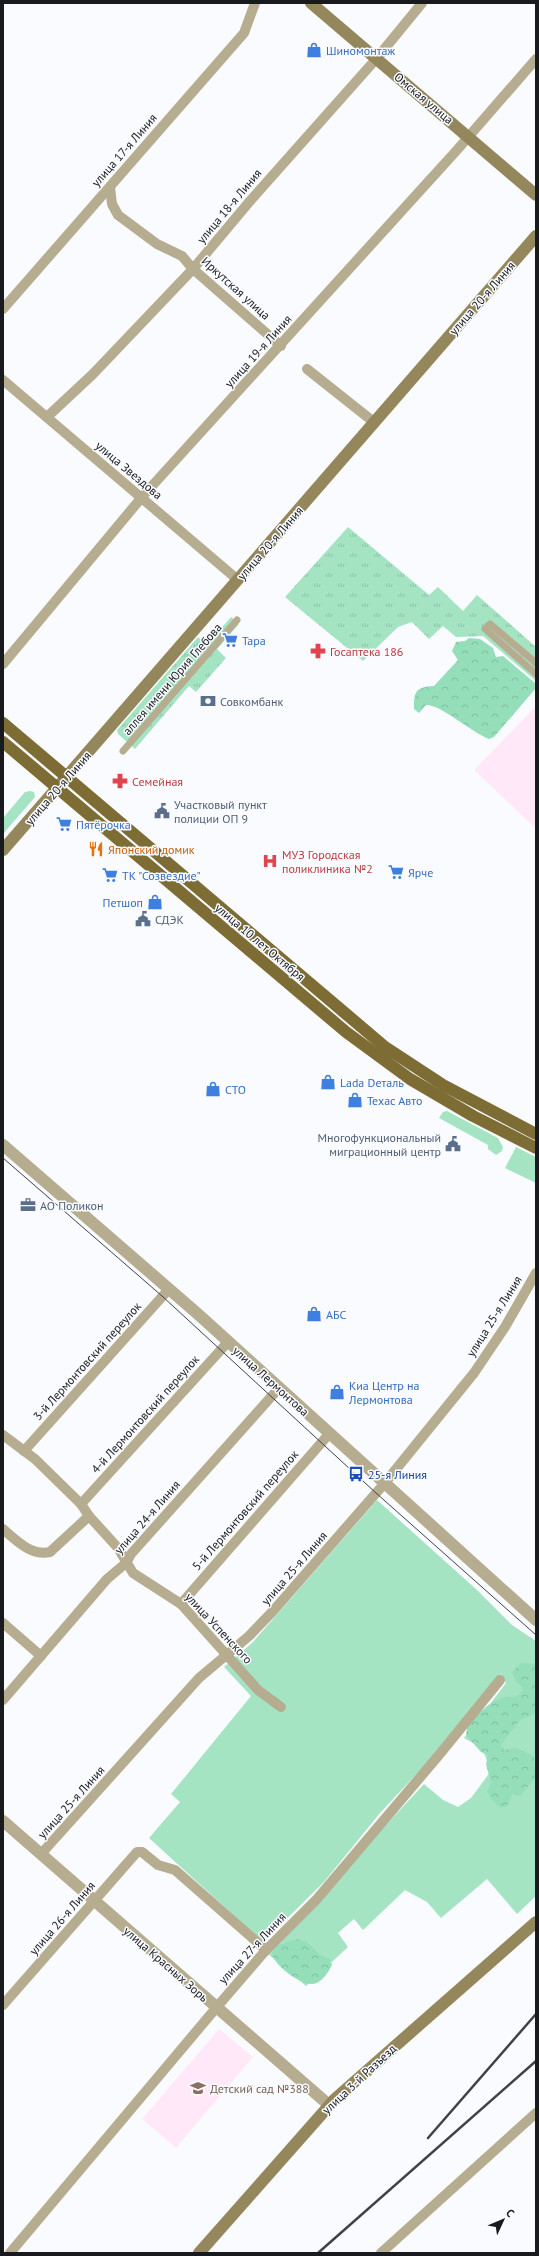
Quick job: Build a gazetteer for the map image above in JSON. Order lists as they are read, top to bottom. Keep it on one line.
{"streets":{"main road":["Омская улица","улица 20-я Линия","улица 10 лет Октября","улица 3-й Разъезд"],"street":["улица 17-я Линия","улица 18-я Линия","Иркутская улица","улица 19-я Линия","улица Звездова","аллея имени Юрия Глебова","улица 25-я Линия","3-й Лермонтовский переулок","улица Лермонтова","4-й Лермонтовский переулок","5-й Лермонтовский переулок","улица 24-я Линия","улица Успенского","улица 26-я Линия","улица 27-я Линия","улица Красных Зорь"]},"crossings":[["Омская улица","улица 18-я Линия"],["Омская улица","улица 19-я Линия"],["улица 17-я Линия","Иркутская улица"],["улица 18-я Линия","Иркутская улица"],["улица 18-я Линия","улица Звездова"],["Иркутская улица","улица 19-я Линия"],["улица 20-я Линия","улица Звездова"],["улица 20-я Линия","улица 10 лет Октября"],["улица 19-я Линия","улица Звездова"],["улица 25-я Линия","улица Лермонтова"],["улица 25-я Линия","улица Успенского"],["улица 25-я Линия","улица Красных Зорь"],["3-й Лермонтовский переулок","улица Лермонтова"],["3-й Лермонтовский переулок","улица Успенского"],["улица Лермонтова","4-й Лермонтовский переулок"],["улица Лермонтова","5-й Лермонтовский переулок"],["улица Лермонтова","улица 24-я Линия"],["4-й Лермонтовский переулок","улица Успенского"],["5-й Лермонтовский переулок","улица Успенского"],["улица 24-я Линия","улица Успенского"],["улица 26-я Линия","улица 27-я Линия"],["улица 26-я Линия","улица Красных Зорь"],["улица 27-я Линия","улица Красных Зорь"],["улица Красных Зорь","улица 3-й Разъезд"]],"places":{"shop":["Шиномонтаж","Петшоп","Lada Dеталь","СТО","Техас Авто","АБС","Киа Центр на Лермонтова"],"supermarket":["Тара","Пятёрочка","Ярче","ТК \"Созвездие\""],"pharmacy":["Госаптека 186","Семейная"],"bank":["Совкомбанк"],"public building":["Участковый пункт полиции ОП 9","СДЭК","Многофункциональный миграционный центр"],"restaurant":["Японский домик"],"hospital":["МУЗ Городская поликлиника №2"],"office":["АО Поликон"],"bus stop":["25-я Линия"],"school or university":["Детский сад №388"]},"north":"top right"}
